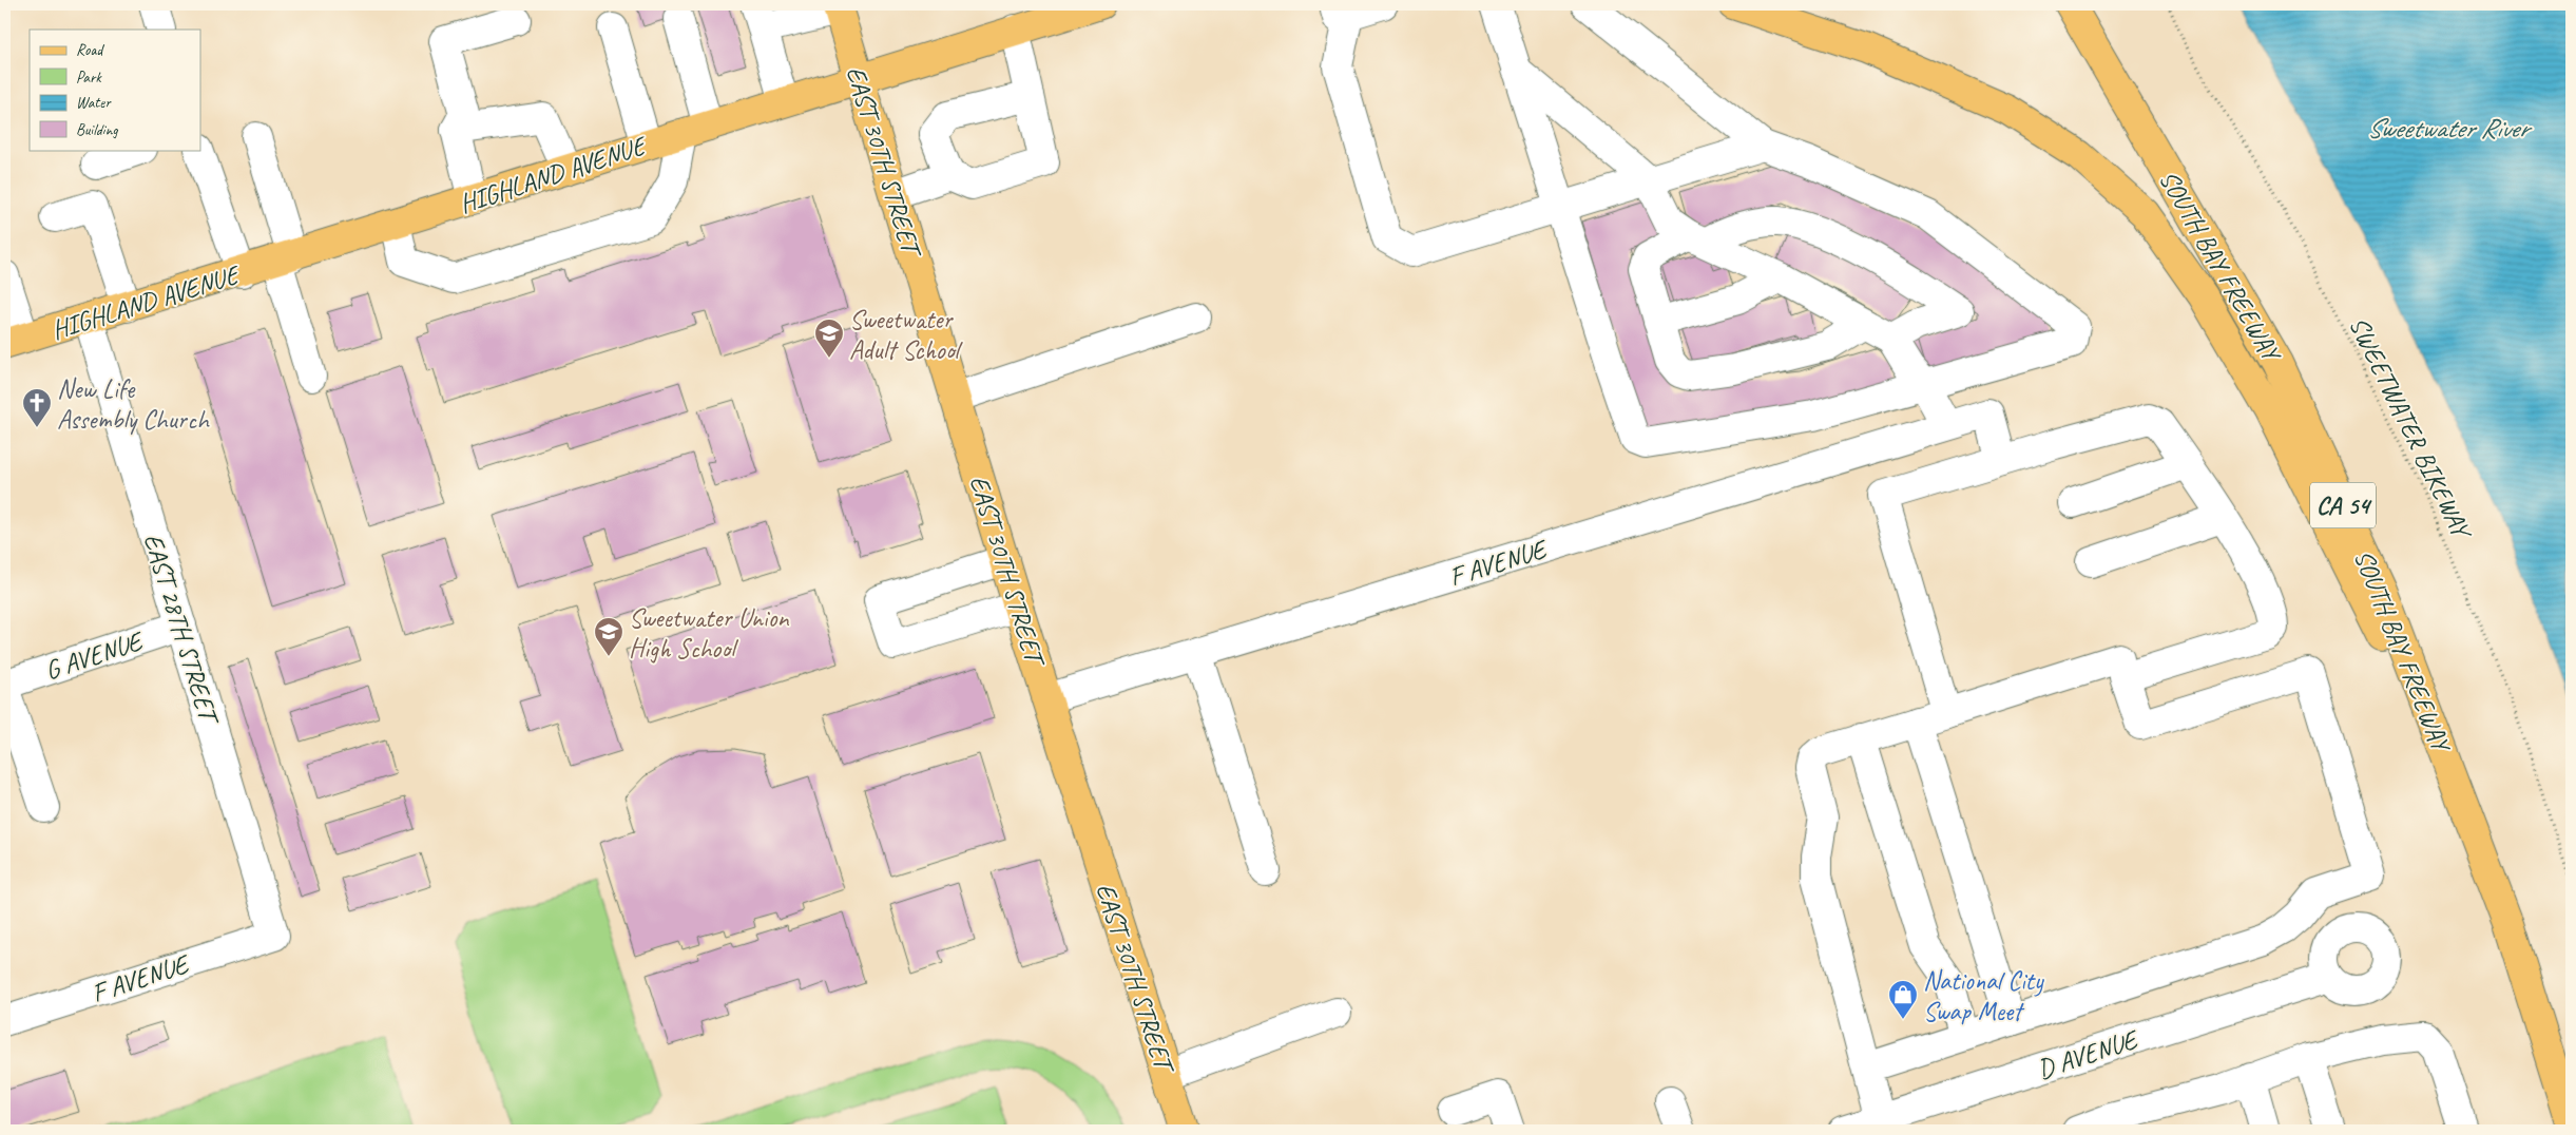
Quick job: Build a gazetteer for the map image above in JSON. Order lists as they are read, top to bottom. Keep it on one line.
{"streets":{"main road":["EAST 30TH STREET","HIGHLAND AVENUE","SOUTH BAY FREEWAY","CA 54"],"street":["F AVENUE","EAST 28TH STREET","G AVENUE","D AVENUE"],"path":["SWEETWATER BIKEWAY"]},"crossings":[["EAST 30TH STREET","HIGHLAND AVENUE"],["EAST 30TH STREET","F AVENUE"],["HIGHLAND AVENUE","EAST 28TH STREET"],["F AVENUE","EAST 28TH STREET"],["EAST 28TH STREET","G AVENUE"]],"water":["Sweetwater River"],"places":{"school or university":["Sweetwater Adult School","Sweetwater Union High School"],"church":["New Life Assembly Church"],"shop":["National City Swap Meet"]},"legend":["Road","Park","Water","Building"]}
